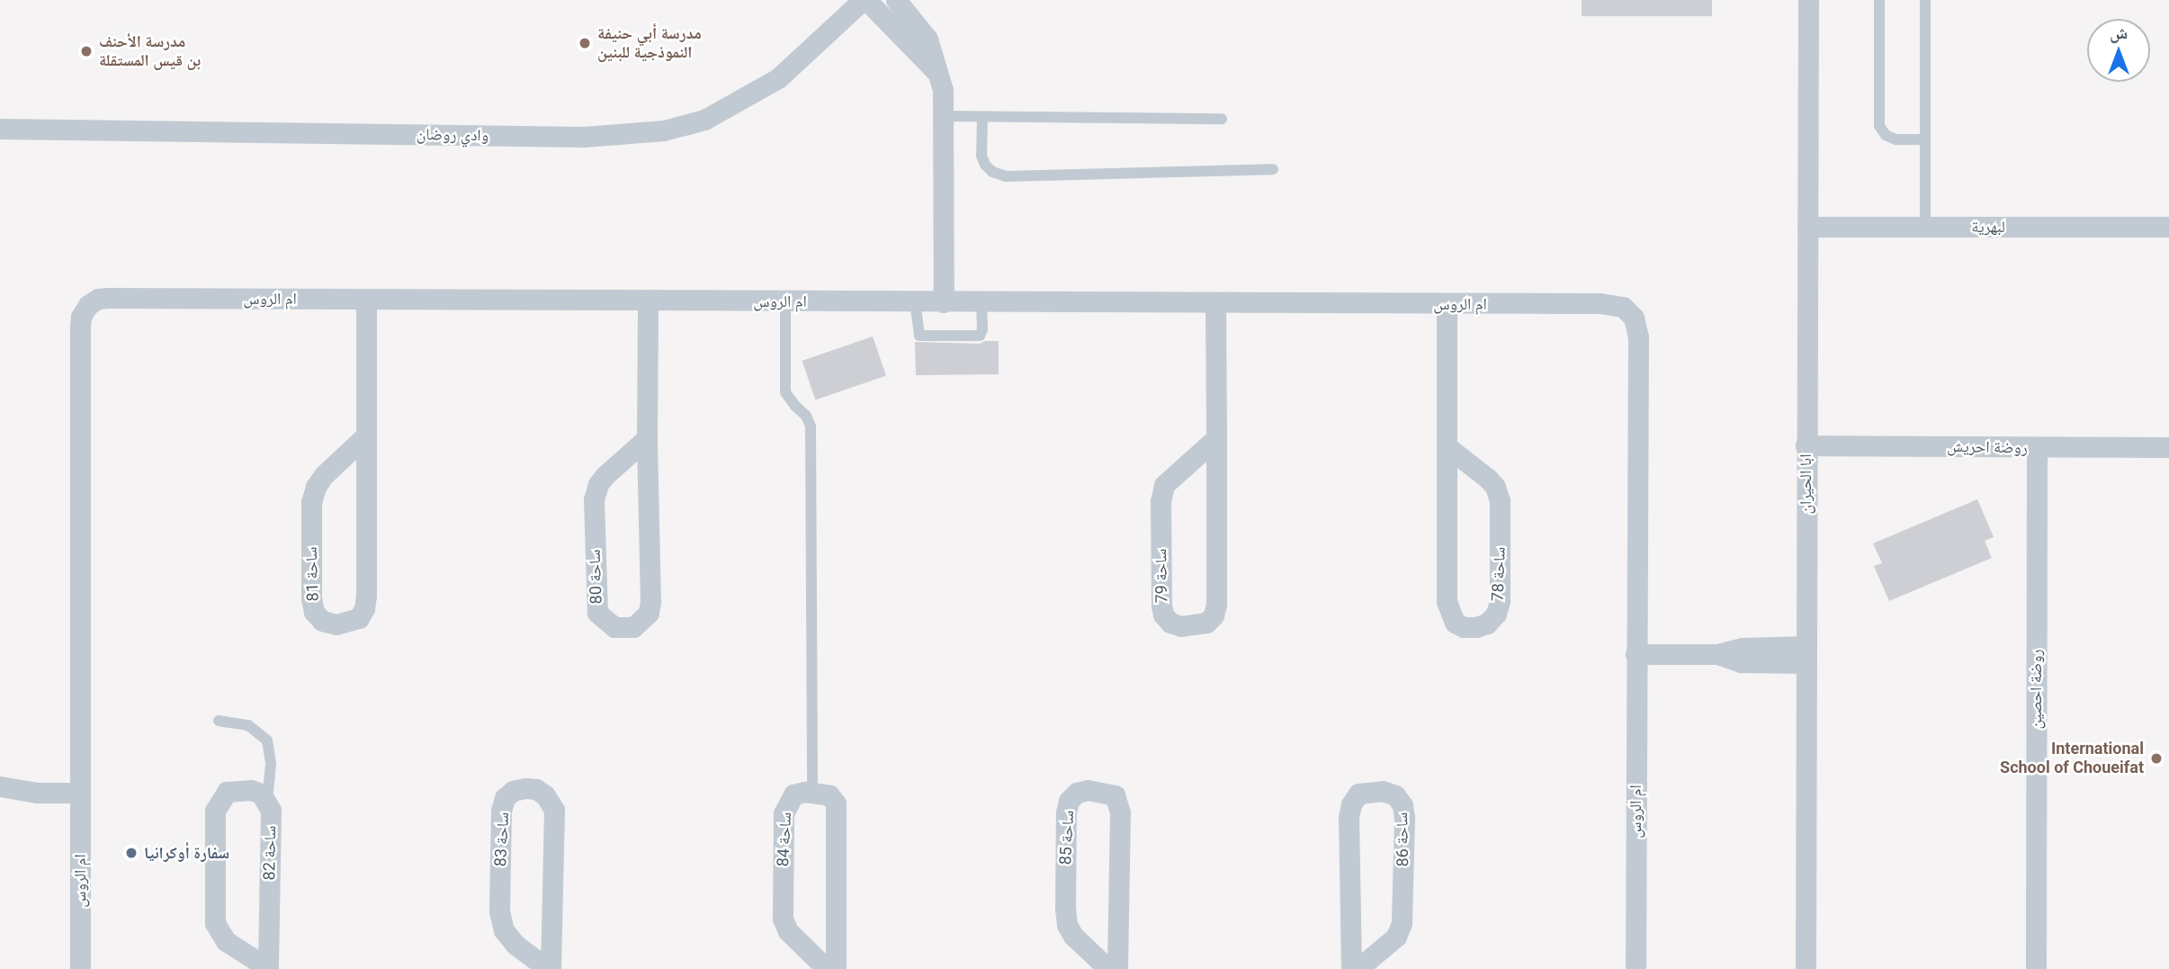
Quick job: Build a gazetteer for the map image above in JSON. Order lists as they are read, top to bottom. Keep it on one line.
{"streets":{"street":["وادي روضان","لبهرية","ام الروس","روضة احريش","ابا الحيران","ساحة 81","ساحة 78","ساحة 79","ساحة 80","روضة احصين","ساحة 85","ساحة 83","ساحة 84","ساحة 86","ساحة 82"]},"crossings":[["لبهرية","ابا الحيران"],["ام الروس","ساحة 81"],["ام الروس","ساحة 78"],["ام الروس","ساحة 79"],["ام الروس","ساحة 80"],["روضة احريش","ابا الحيران"],["روضة احريش","روضة احصين"]],"places":["مدرسة أبي حنيفة النموذجية للبنين","مدرسة الأحنف بن قيس المستقلة","International School of Choueifat","سفارة أوكرانيا"],"north":"top"}
